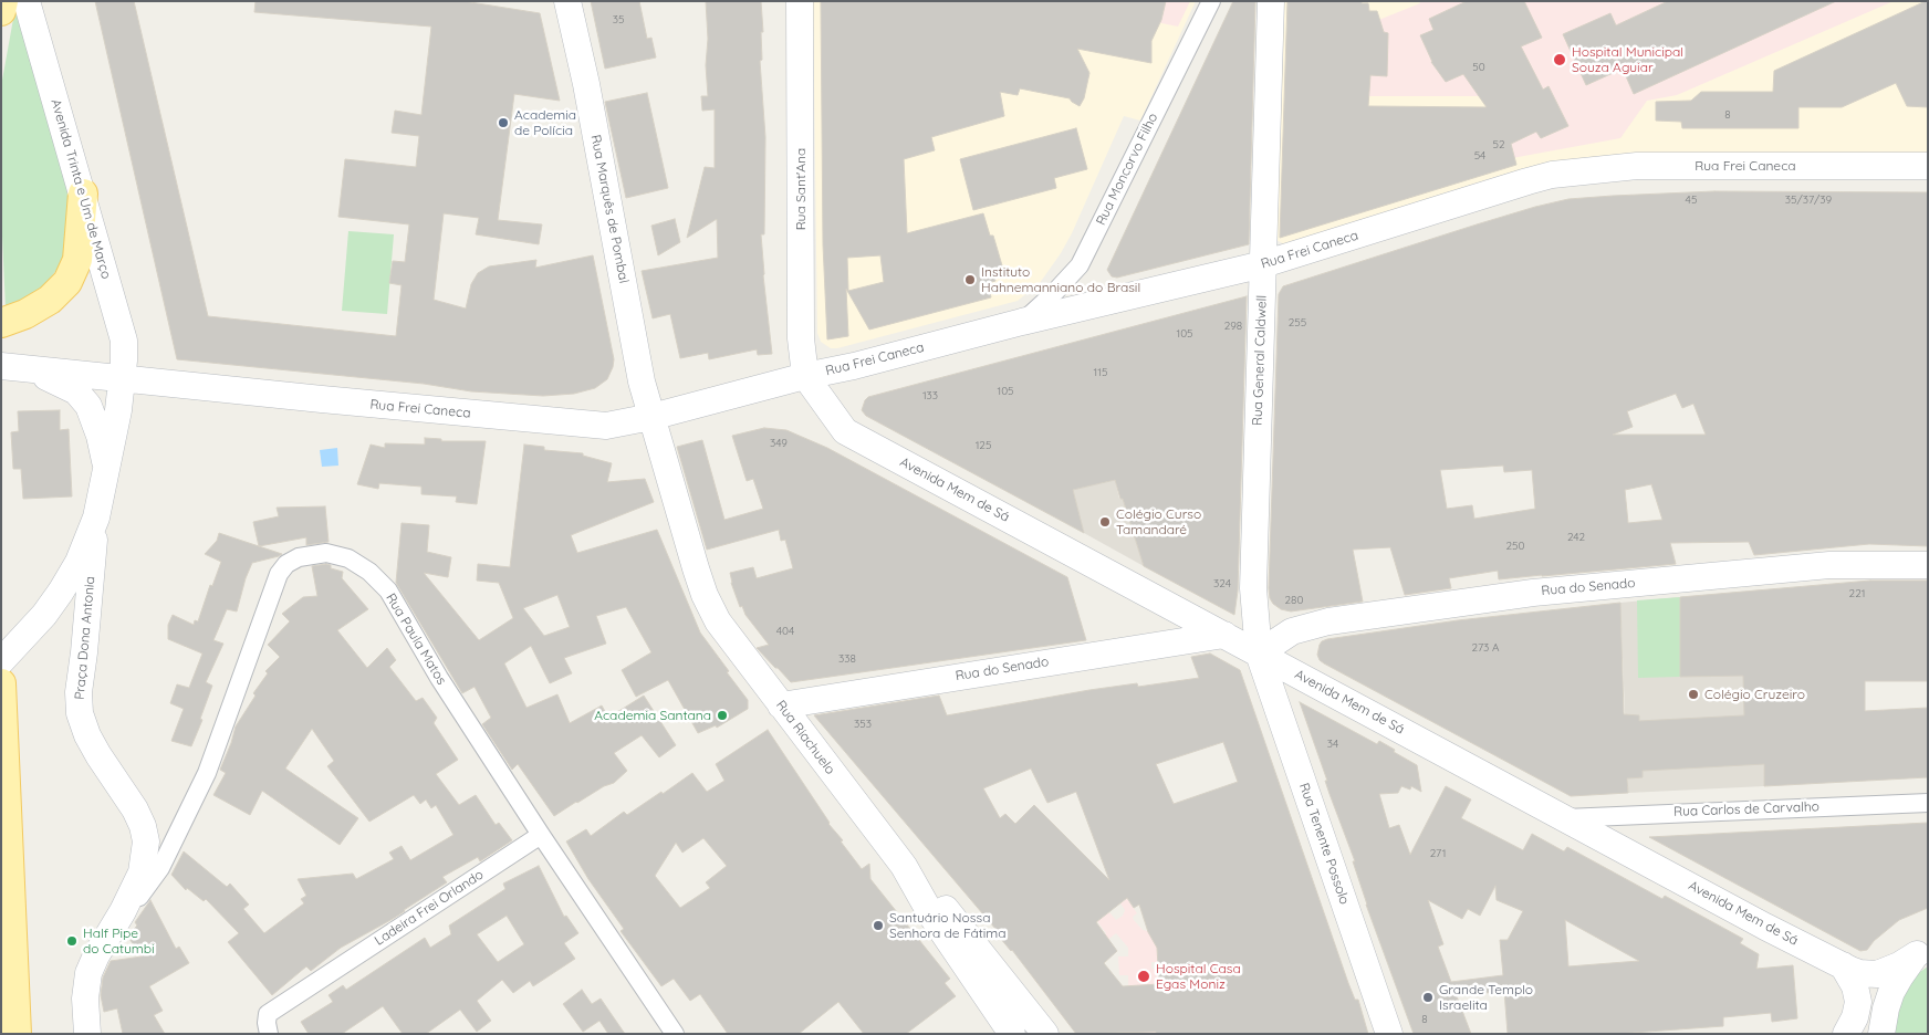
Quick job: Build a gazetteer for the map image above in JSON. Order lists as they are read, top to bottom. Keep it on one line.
{"streets":{"main road":["Rua Frei Caneca","Avenida Trinta e Um de Março","Rua Sant'Ana","Rua Marquês de Pombal","Rua General Caldwell","Avenida Mem de Sá","Rua do Senado","Praça Dona Antonia","Rua Riachuelo","Rua Tenente Possolo"],"street":["Rua Moncorvo Filho","Rua Paula Matos","Rua Carlos de Carvalho","Ladeira Frei Orlando"]},"crossings":[["Rua Frei Caneca","Rua Moncorvo Filho"],["Rua Frei Caneca","Avenida Trinta e Um de Março"],["Rua Frei Caneca","Rua Sant'Ana"],["Rua Frei Caneca","Rua Marquês de Pombal"],["Rua Frei Caneca","Rua General Caldwell"],["Rua Frei Caneca","Avenida Mem de Sá"],["Rua Frei Caneca","Rua Riachuelo"],["Rua Sant'Ana","Avenida Mem de Sá"],["Rua Marquês de Pombal","Rua Riachuelo"],["Rua General Caldwell","Avenida Mem de Sá"],["Rua General Caldwell","Rua do Senado"],["Rua General Caldwell","Rua Tenente Possolo"],["Avenida Mem de Sá","Rua do Senado"],["Avenida Mem de Sá","Rua Carlos de Carvalho"],["Avenida Mem de Sá","Rua Tenente Possolo"],["Rua do Senado","Rua Riachuelo"],["Rua do Senado","Rua Tenente Possolo"],["Praça Dona Antonia","Rua Paula Matos"],["Rua Paula Matos","Ladeira Frei Orlando"]],"places":["Hospital Municipal Souza Aguiar","Academia de Polícia","Instituto Hahnemanniano do Brasil","Colégio Curso Tamandaré","Colégio Cruzeiro","Academia Santana","Santuário Nossa Senhora de Fátima","Half Pipe do Catumbi","Hospital Casa Egas Moniz","Grande Templo Israelita"],"house_numbers":["35","50","8","52","54","45","35/37/39","255","298","105","115","105","133","349","125","242","250","324","221","280","404","273 A","338","353","34","271","8"]}
